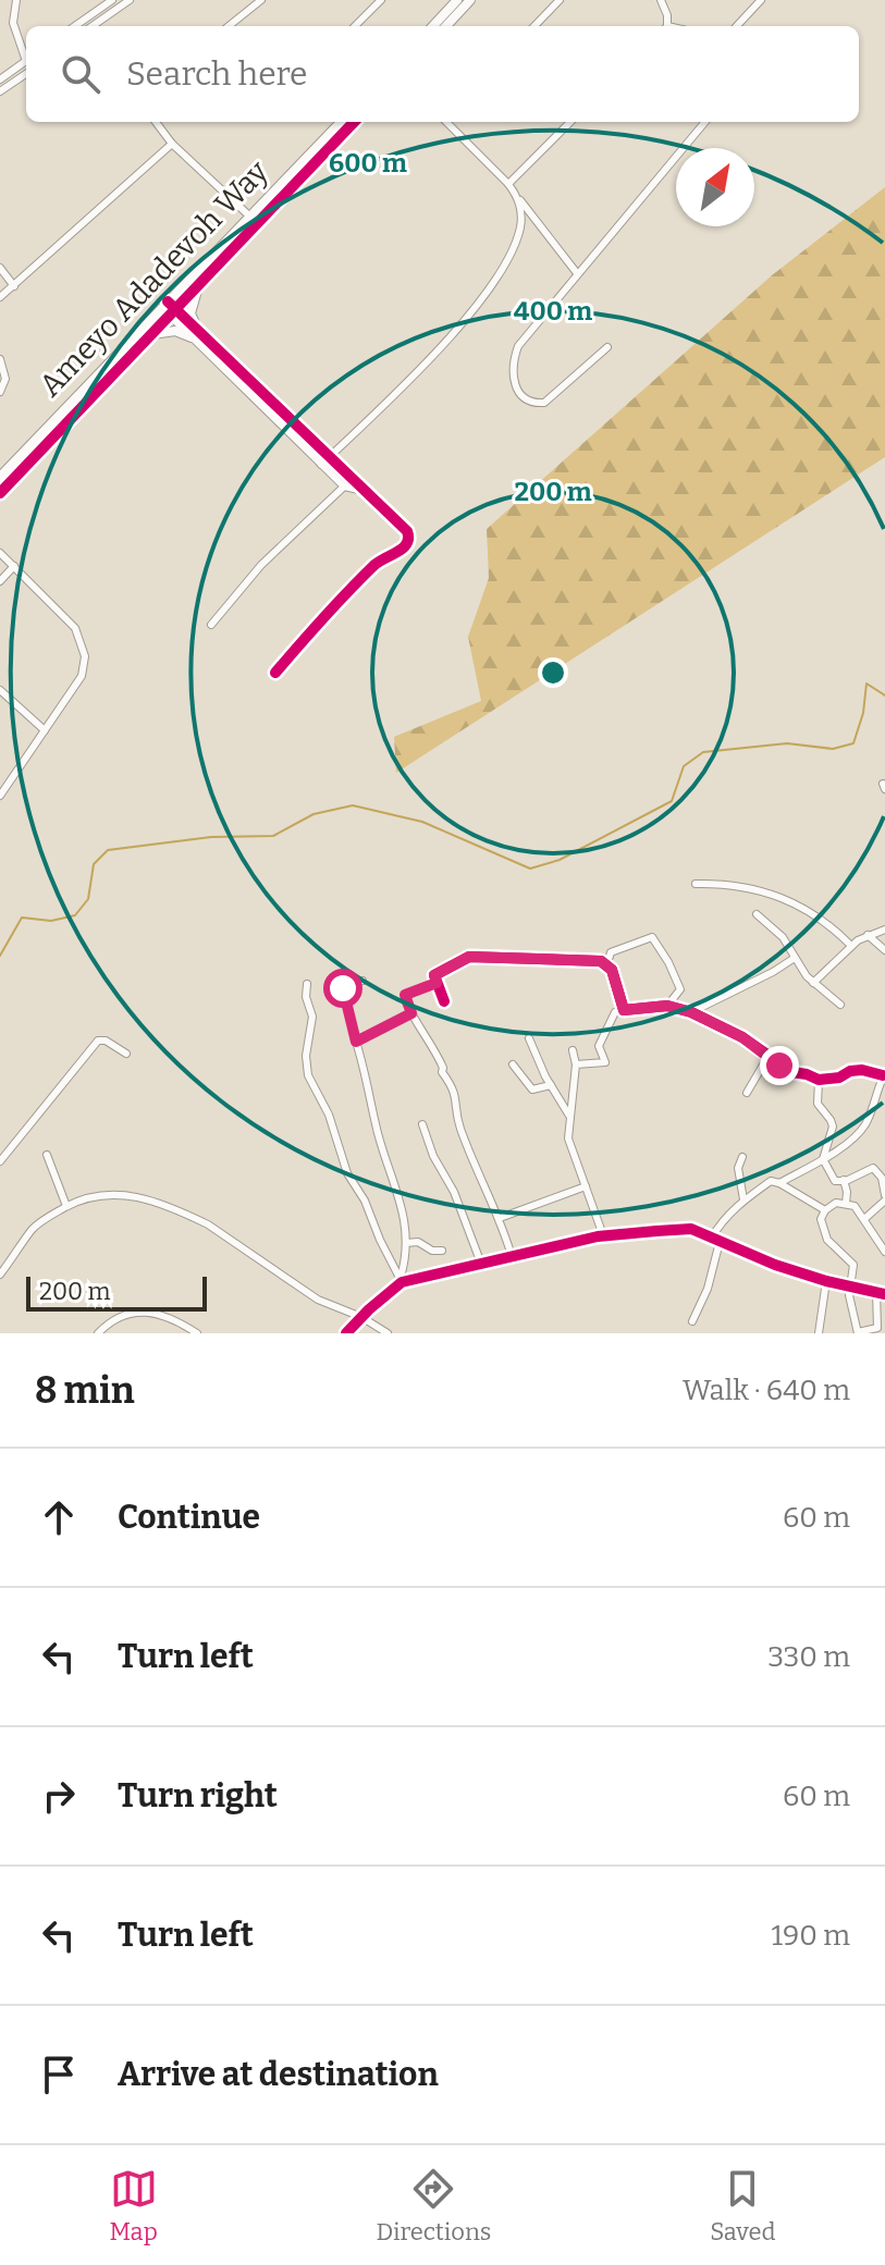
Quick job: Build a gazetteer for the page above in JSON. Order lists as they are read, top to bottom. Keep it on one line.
{"streets":{"street":["Ameyo Adadevoh Way"]},"scale_bar":"200 m","north":"top right","page":{"search":"Search here","scale":"200 m","heading":["8 min","Walk · 640 m"],"list":[["Continue","60 m"],["Turn left","330 m"],["Turn right","60 m"],["Turn left","190 m"],"Arrive at destination"],"nav":["Map","Directions","Saved"]},"rings":["600 m","400 m","200 m"]}
